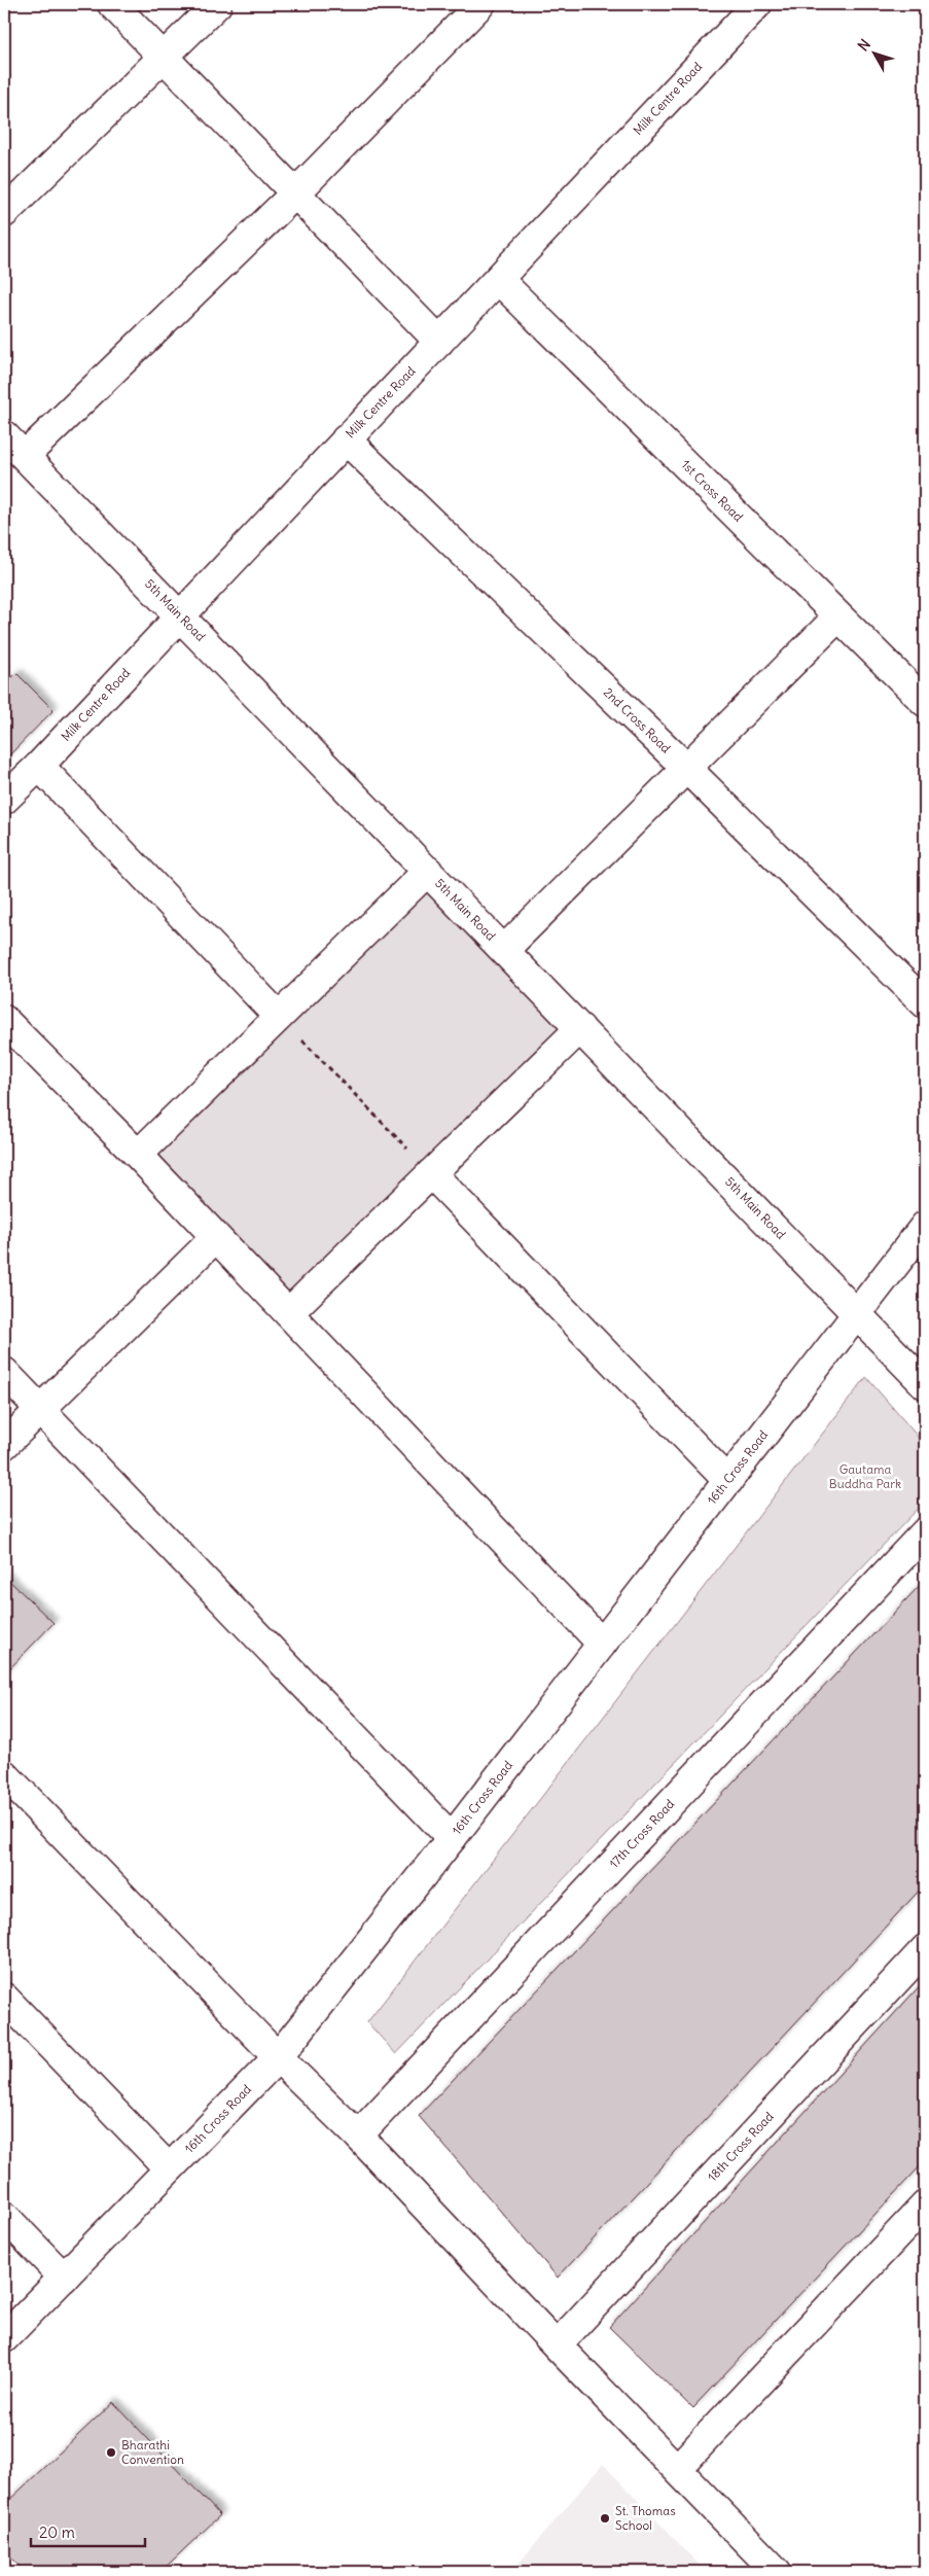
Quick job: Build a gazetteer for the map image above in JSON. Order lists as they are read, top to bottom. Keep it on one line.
{"streets":{"street":["Milk Centre Road","1st Cross Road","5th Main Road","2nd Cross Road","16th Cross Road","17th Cross Road","18th Cross Road"]},"crossings":[["Milk Centre Road","1st Cross Road"],["Milk Centre Road","5th Main Road"],["Milk Centre Road","2nd Cross Road"],["5th Main Road","16th Cross Road"]],"parks":["Gautama Buddha Park"],"places":["Bharathi Convention","St. Thomas School"],"scale_bar":"20 m","north":"top left"}
